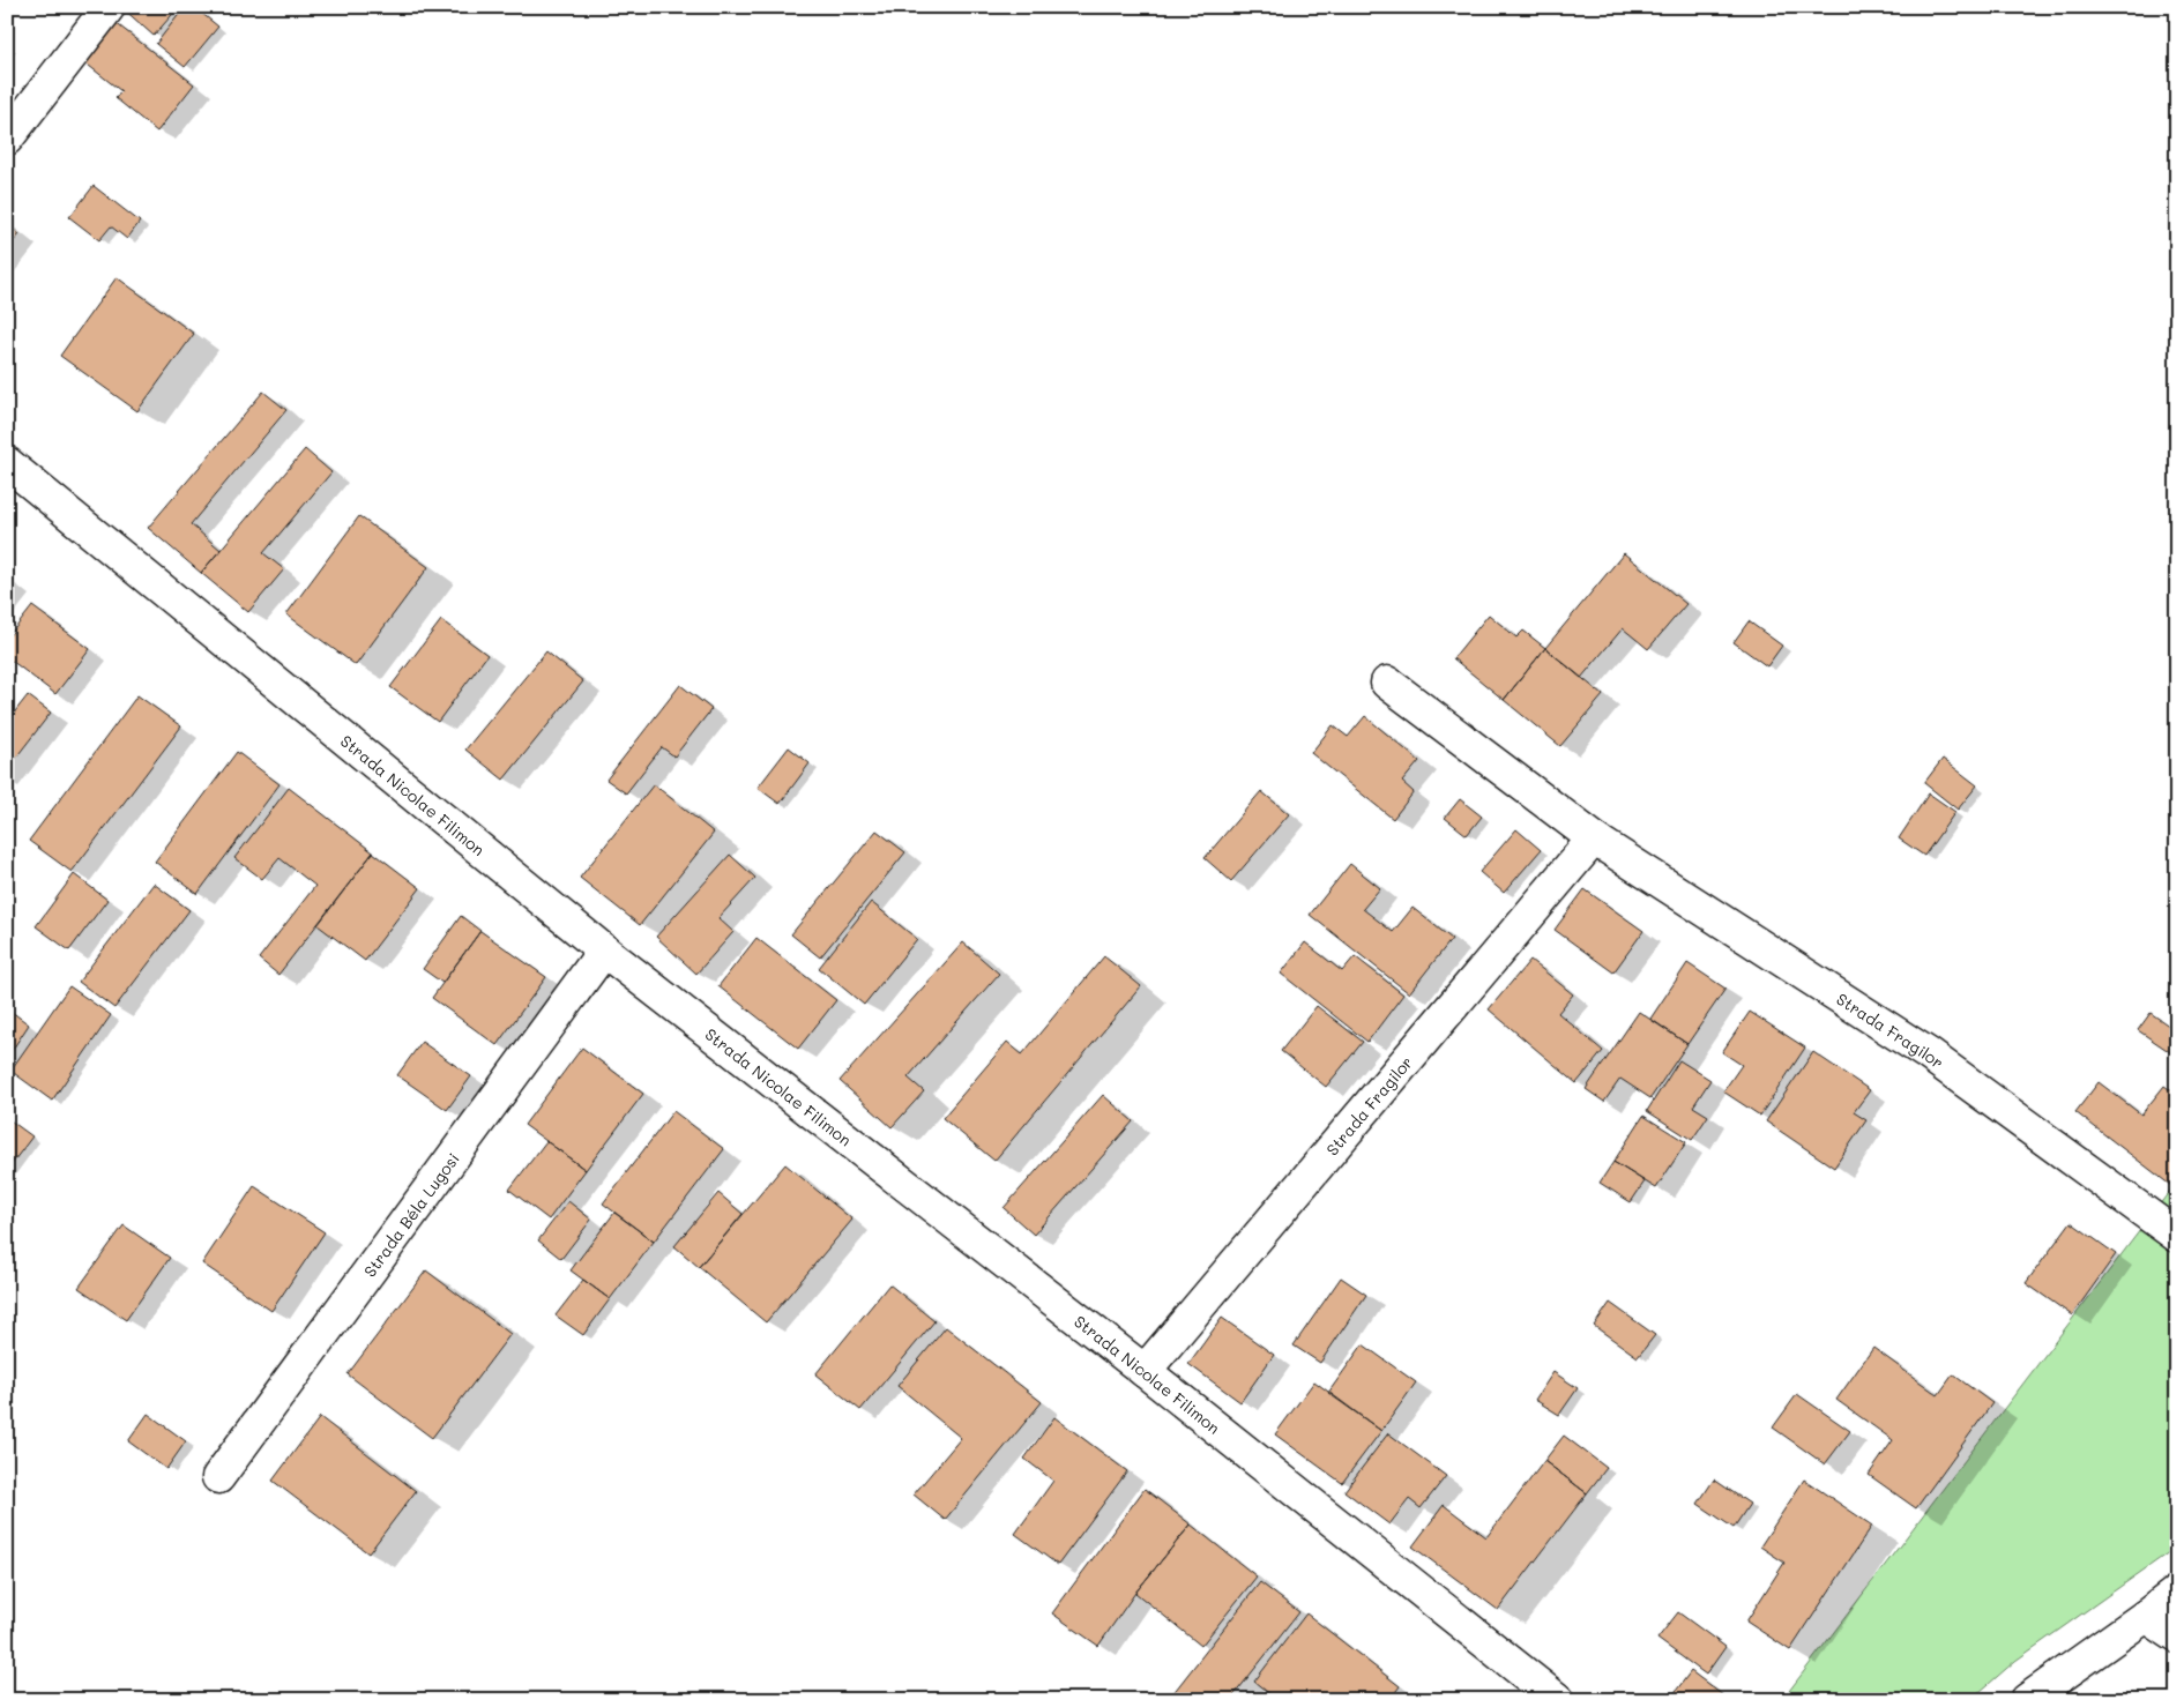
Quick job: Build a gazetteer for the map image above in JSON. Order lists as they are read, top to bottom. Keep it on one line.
{"streets":{"street":["Strada Nicolae Filimon","Strada Fragilor","Strada Béla Lugosi"]},"crossings":[["Strada Nicolae Filimon","Strada Fragilor"],["Strada Nicolae Filimon","Strada Béla Lugosi"]]}
